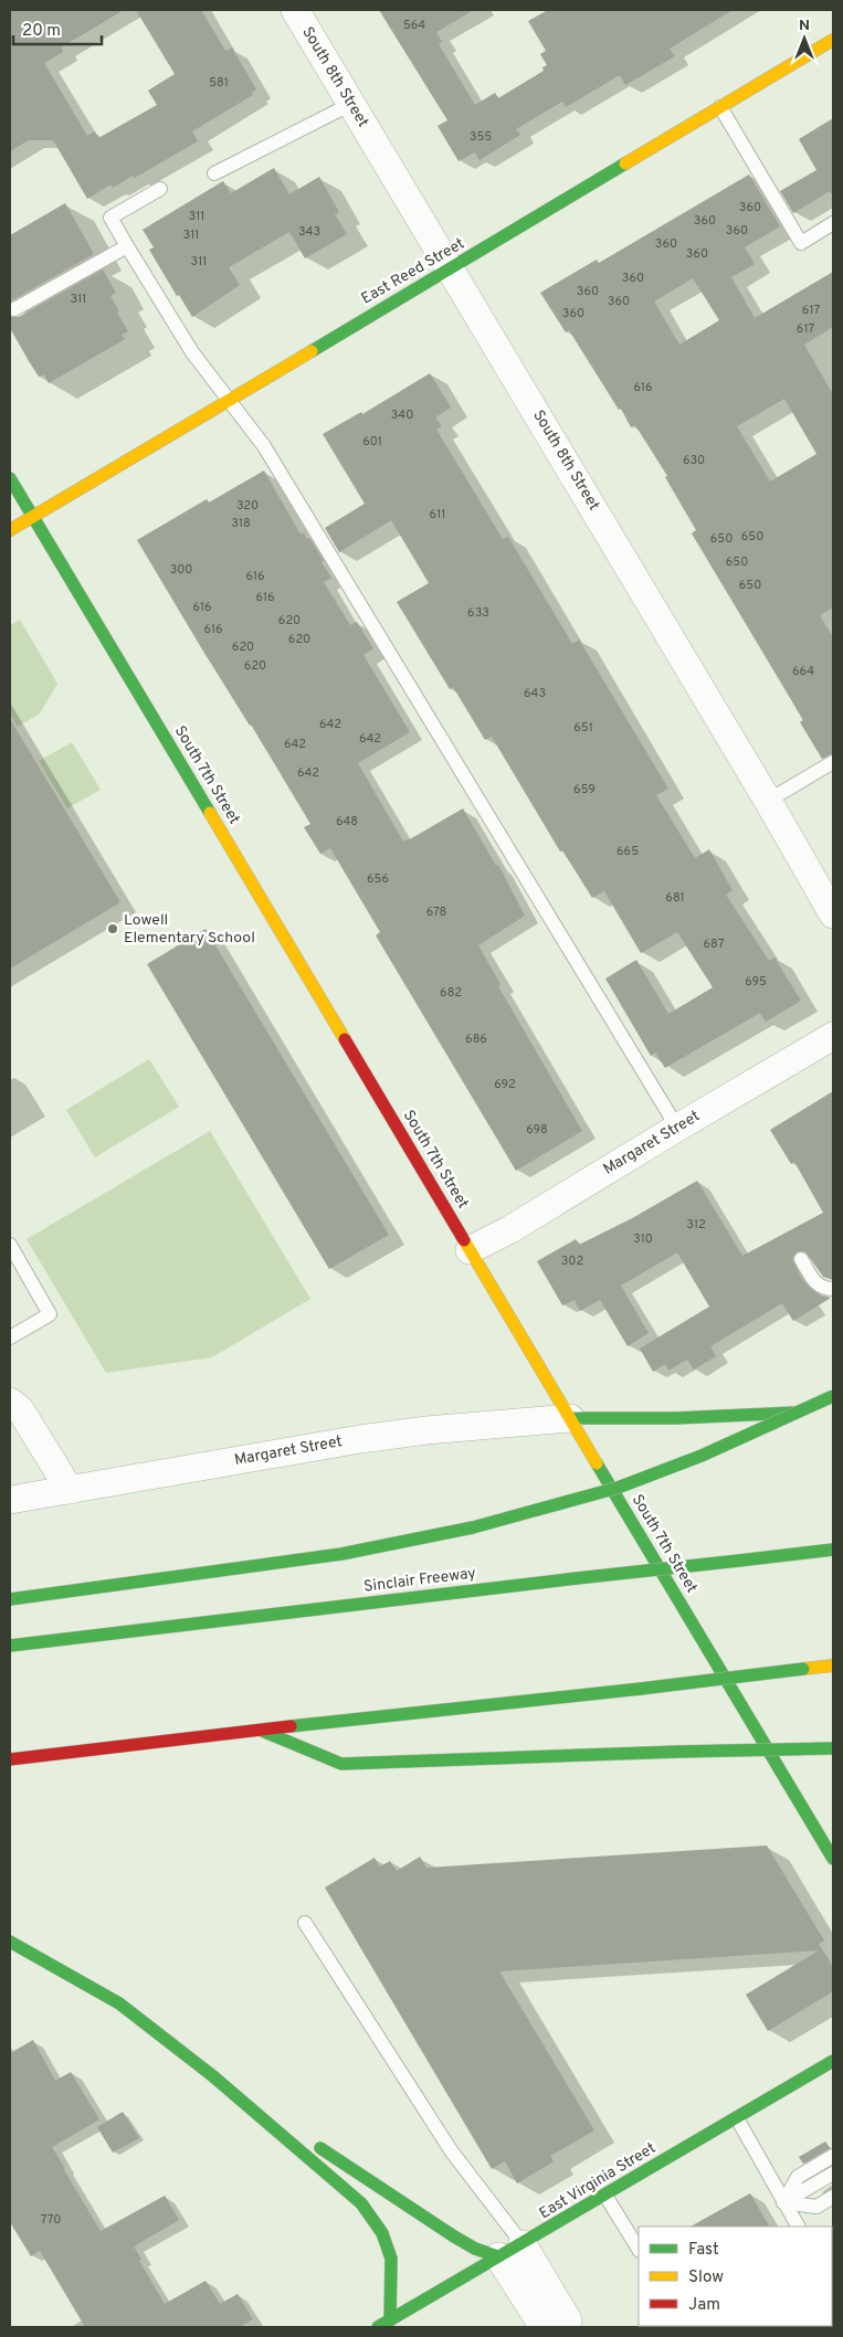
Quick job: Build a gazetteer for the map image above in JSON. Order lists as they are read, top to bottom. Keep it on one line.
{"streets":{"main road":["East Reed Street","South 7th Street","Sinclair Freeway","East Virginia Street"],"street":["South 8th Street","Margaret Street"]},"crossings":[["South 8th Street","East Reed Street"],["East Reed Street","South 7th Street"],["South 7th Street","Margaret Street"]],"places":["Lowell Elementary School"],"house_numbers":["564","581","355","360","311","360","360","343","311","360","360","311","360","360","311","360","617","360","617","616","340","601","630","320","611","318","650","650","650","300","616","650","616","616","633","620","616","620","620","620","664","643","642","651","642","642","642","659","648","665","656","681","678","687","695","682","686","692","698","312","310","302","770"],"legend":["Fast","Slow","Jam"],"scale_bar":"20 m","north":"top"}
